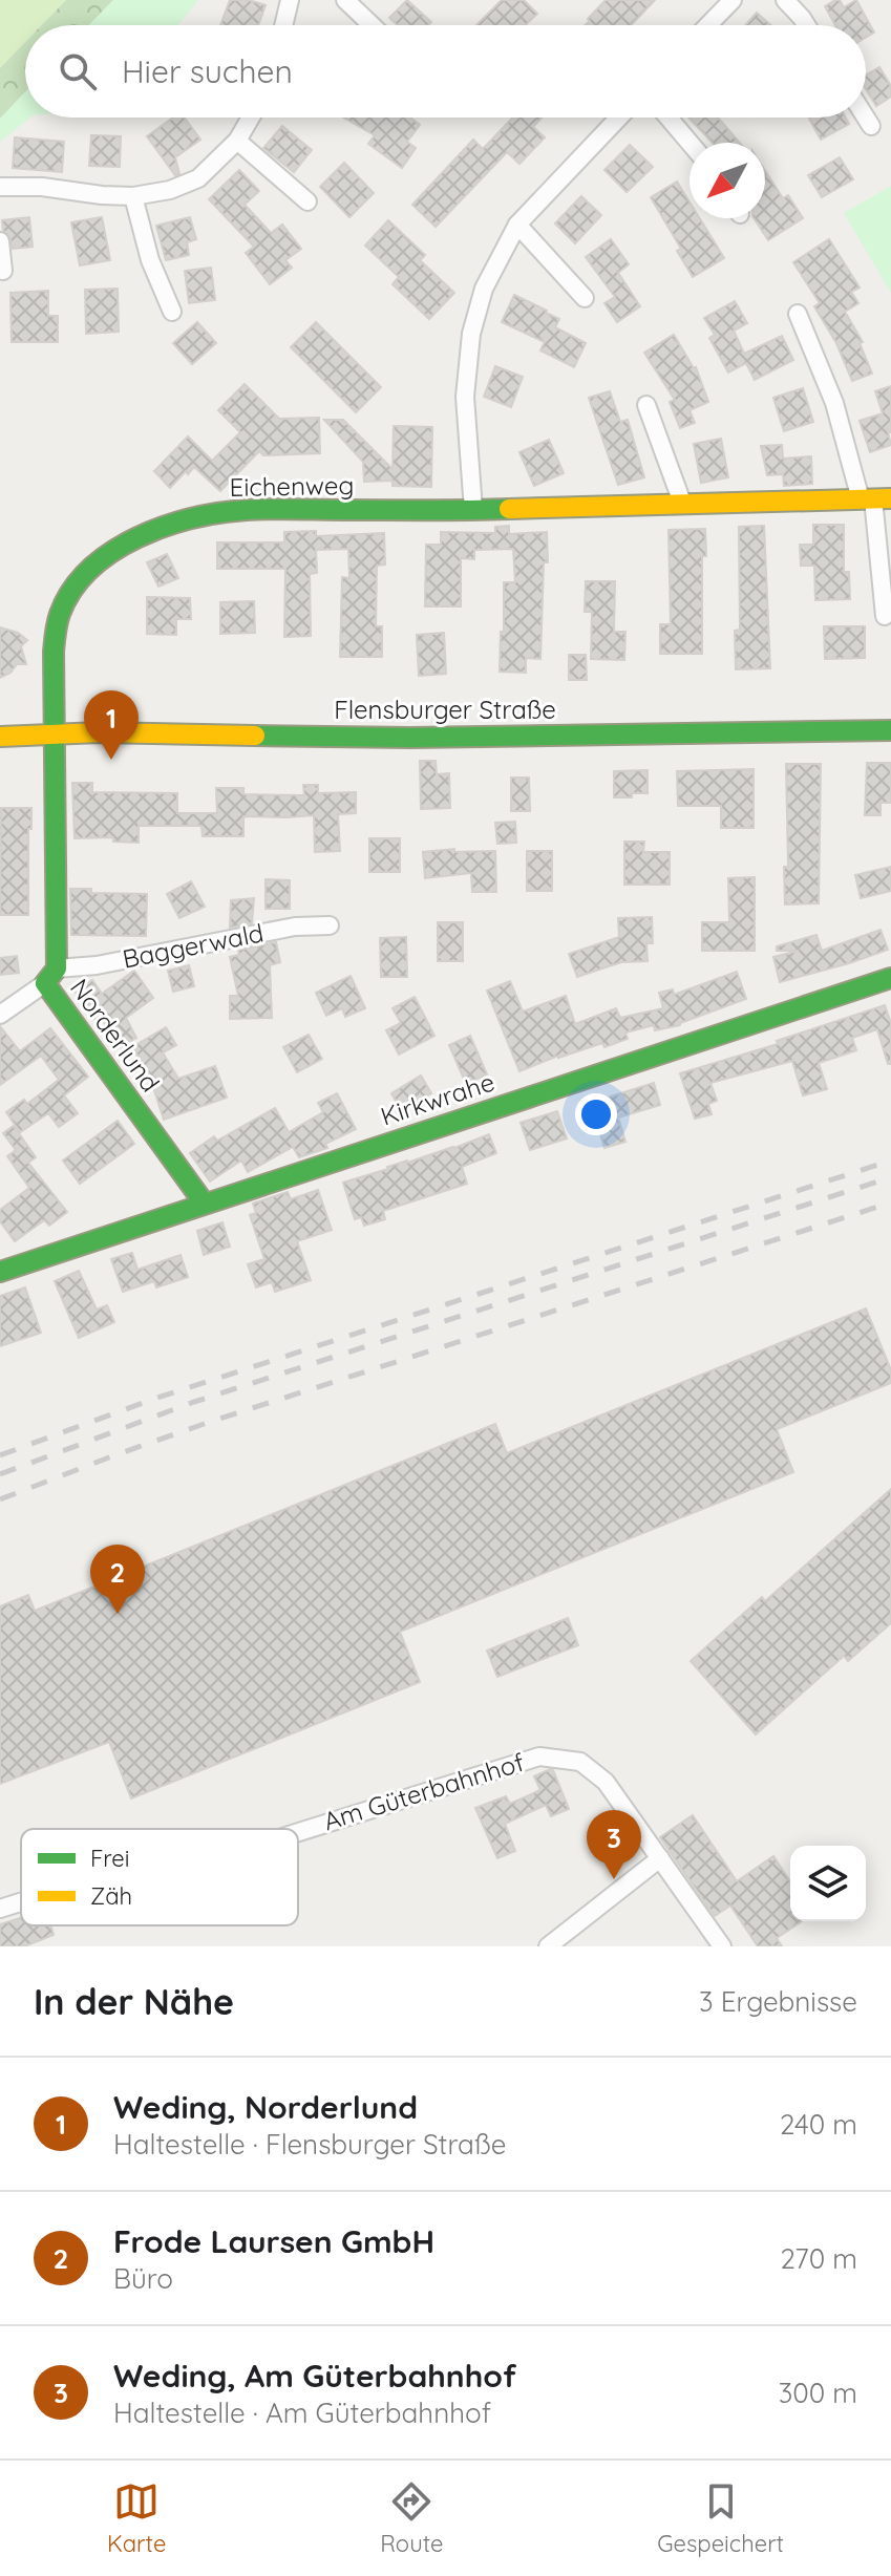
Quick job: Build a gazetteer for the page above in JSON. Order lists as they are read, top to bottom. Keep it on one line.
{"streets":{"street":["Eichenweg","Flensburger Straße","Baggerwald","Norderlund","Kirkwrahe","Am Güterbahnhof"]},"crossings":[["Eichenweg","Flensburger Straße"],["Eichenweg","Norderlund"],["Flensburger Straße","Norderlund"],["Baggerwald","Norderlund"],["Norderlund","Kirkwrahe"]],"legend":["Frei","Zäh"],"north":"bottom left","page":{"search":"Hier suchen","pins":["1","2","3"],"heading":["In der Nähe","3 Ergebnisse"],"list":[{"mark":"1","name":"Weding, Norderlund","note":"Haltestelle · Flensburger Straße","value":"240 m"},{"mark":"2","name":"Frode Laursen GmbH","note":"Büro","value":"270 m"},{"mark":"3","name":"Weding, Am Güterbahnhof","note":"Haltestelle · Am Güterbahnhof","value":"300 m"}],"nav":["Karte","Route","Gespeichert"]}}
